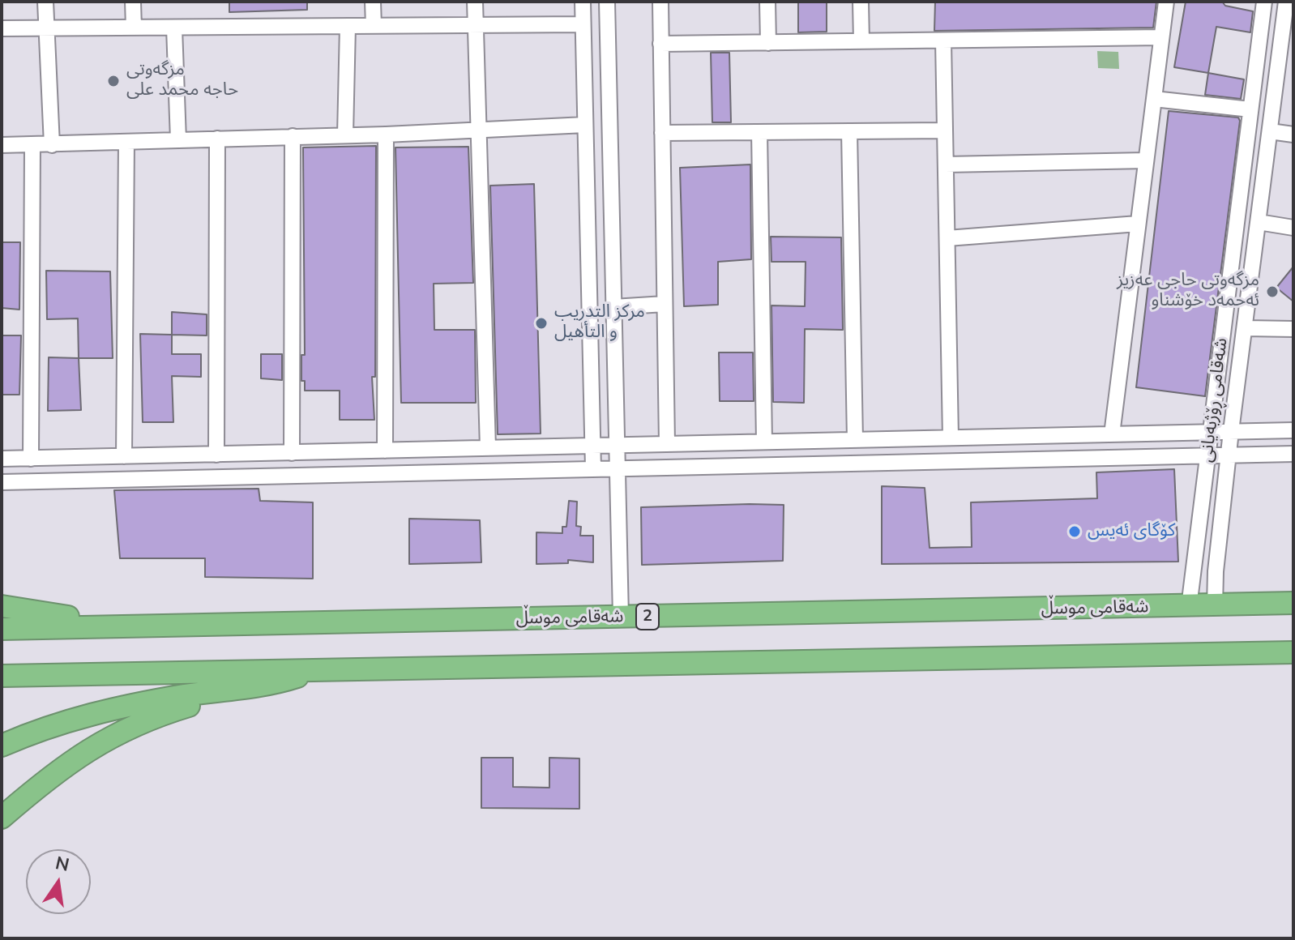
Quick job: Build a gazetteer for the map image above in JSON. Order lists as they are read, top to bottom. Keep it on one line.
{"streets":{"highway":["شەقامی موسڵ","2"],"street":["شەقامی ڕۆژبەیانی"]},"crossings":[["شەقامی ڕۆژبەیانی","شەقامی موسڵ"]],"places":["مزگه‌وتی حاجه‌ محمد علی","مزگەوتی حاجی عەزیز ئەحمەد خۆشناو","مركز التدريب و التأهيل","کۆگای ئەیس"],"north":"top"}
